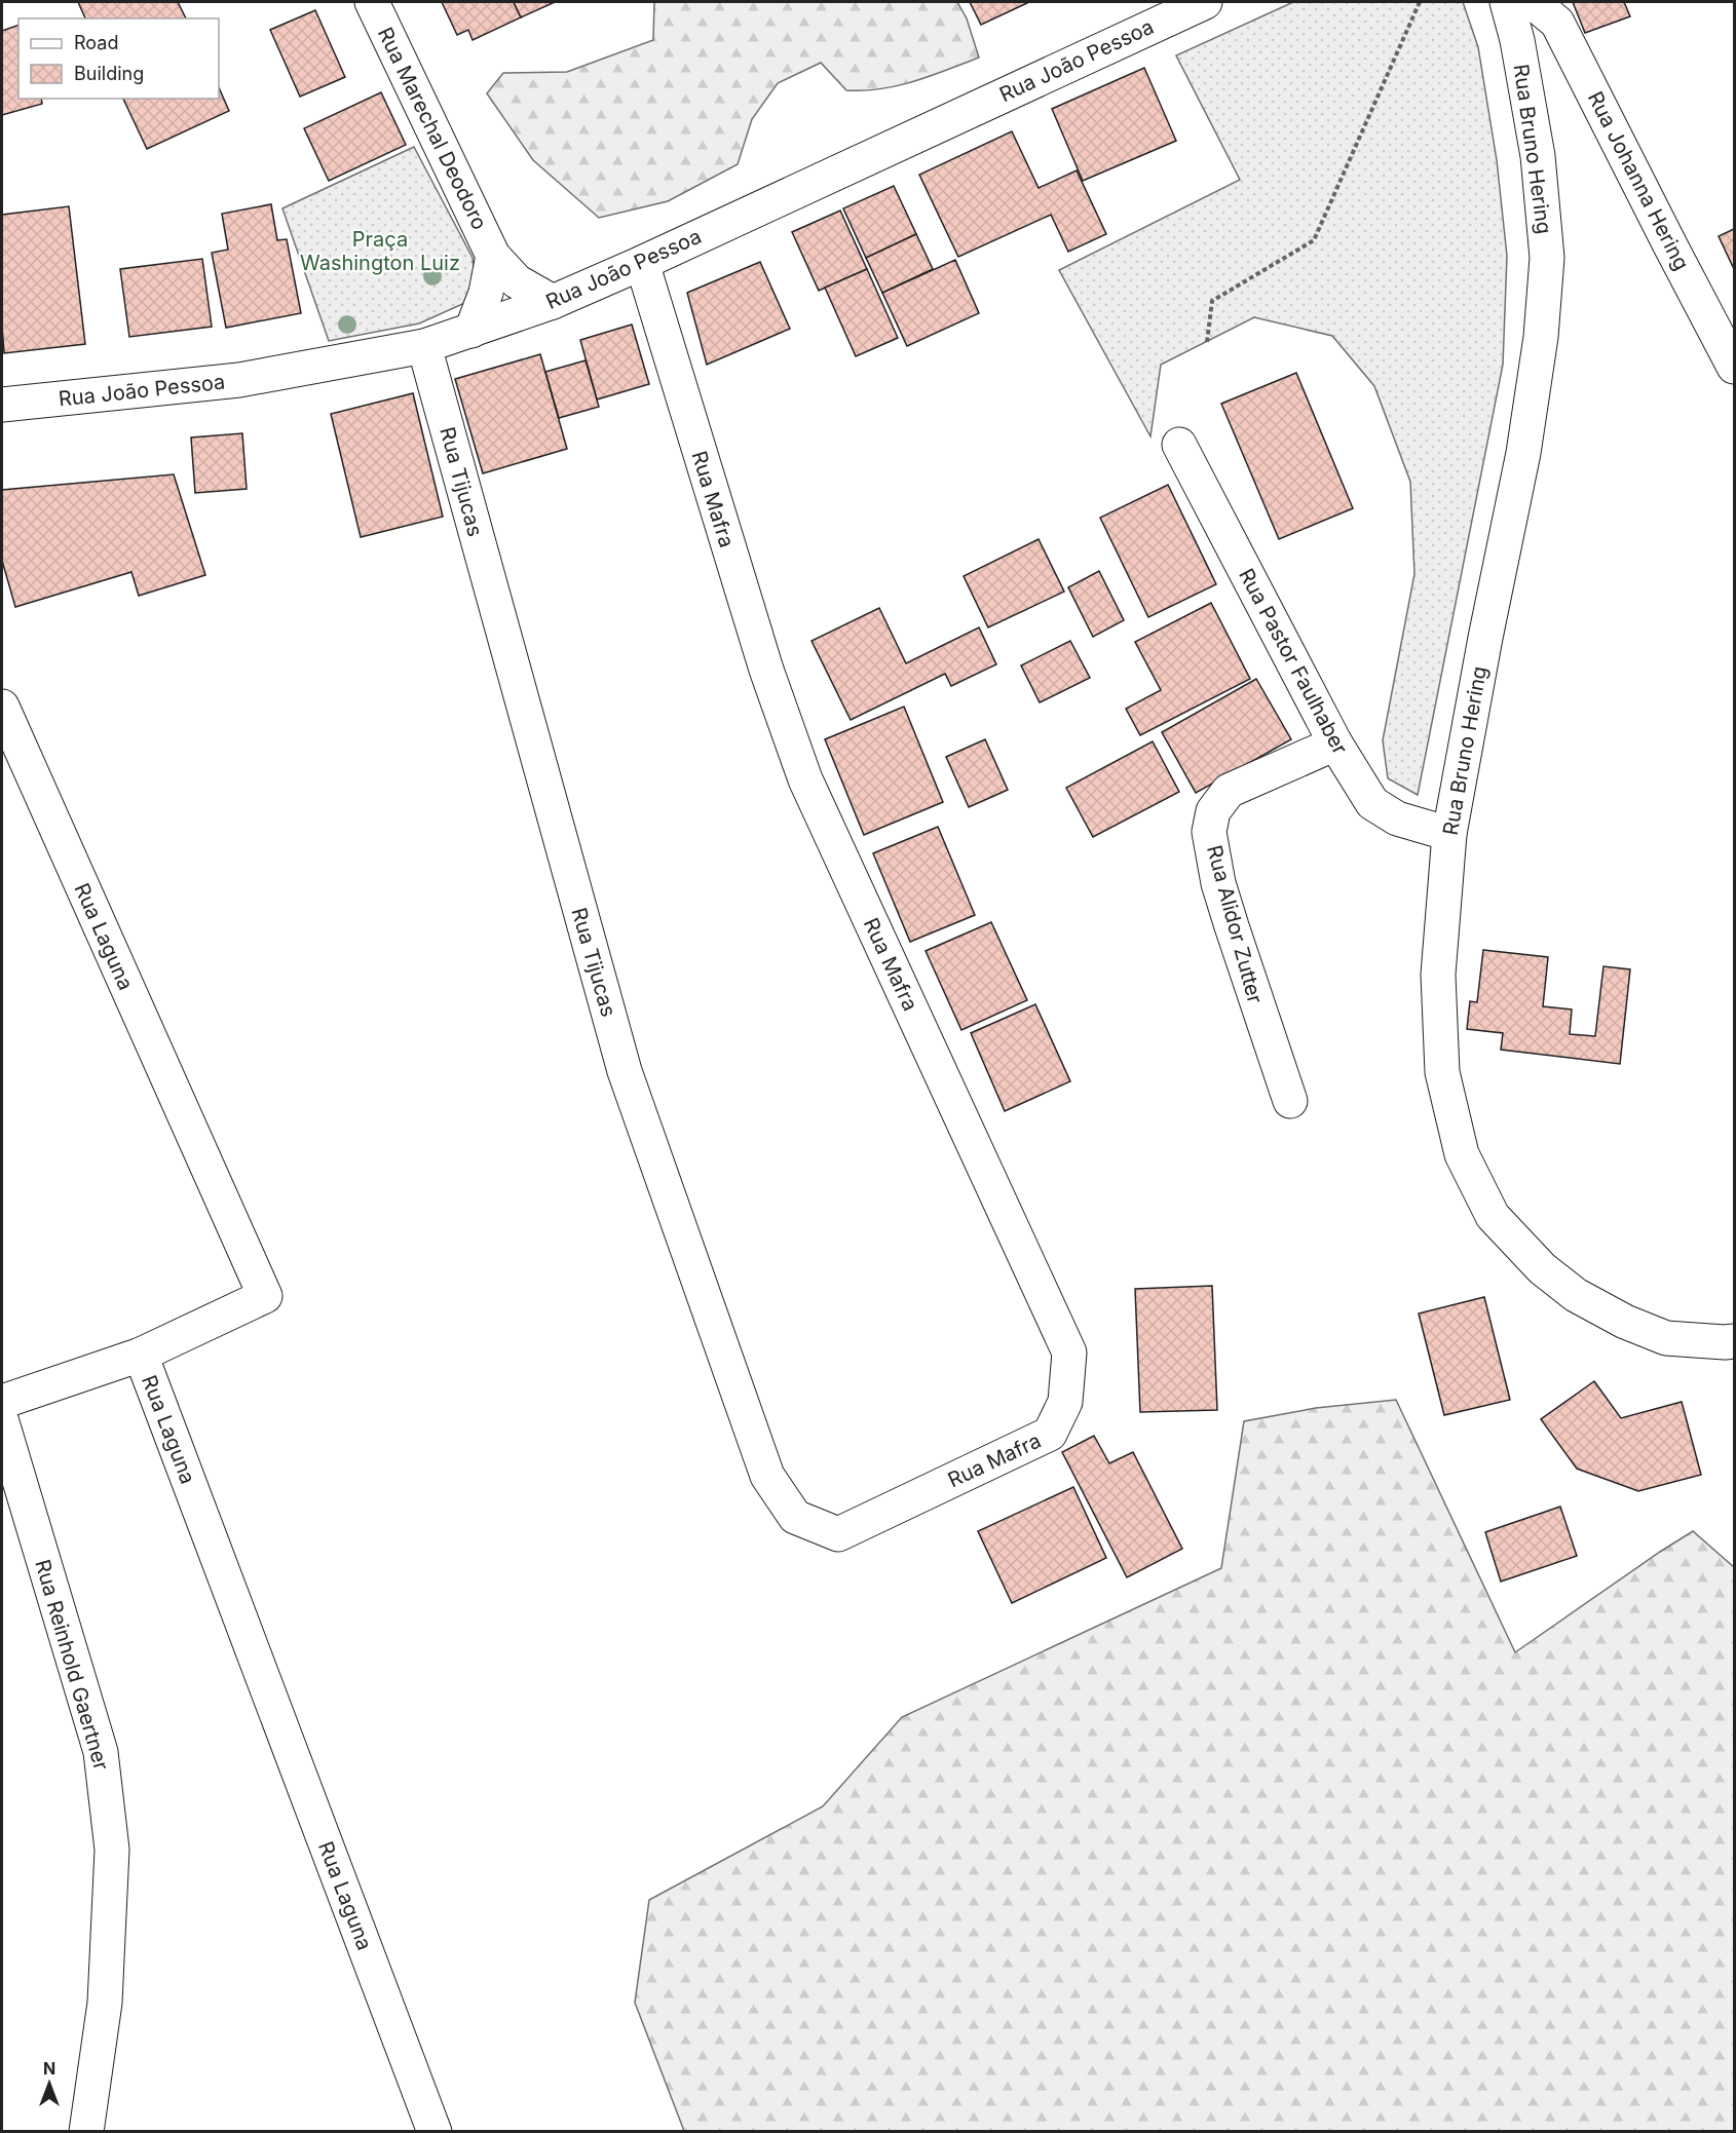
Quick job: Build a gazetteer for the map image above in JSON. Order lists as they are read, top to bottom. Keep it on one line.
{"streets":{"street":["Rua João Pessoa","Rua Marechal Deodoro","Rua Bruno Hering","Rua Johanna Hering","Rua Tijucas","Rua Mafra","Rua Pastor Faulhaber","Rua Alidor Zutter","Rua Laguna","Rua Reinhold Gaertner"]},"crossings":[["Rua João Pessoa","Rua Marechal Deodoro"],["Rua João Pessoa","Rua Tijucas"],["Rua João Pessoa","Rua Mafra"],["Rua Bruno Hering","Rua Pastor Faulhaber"],["Rua Tijucas","Rua Mafra"],["Rua Pastor Faulhaber","Rua Alidor Zutter"]],"parks":["Praça Washington Luiz"],"legend":["Road","Building"],"north":"top"}
